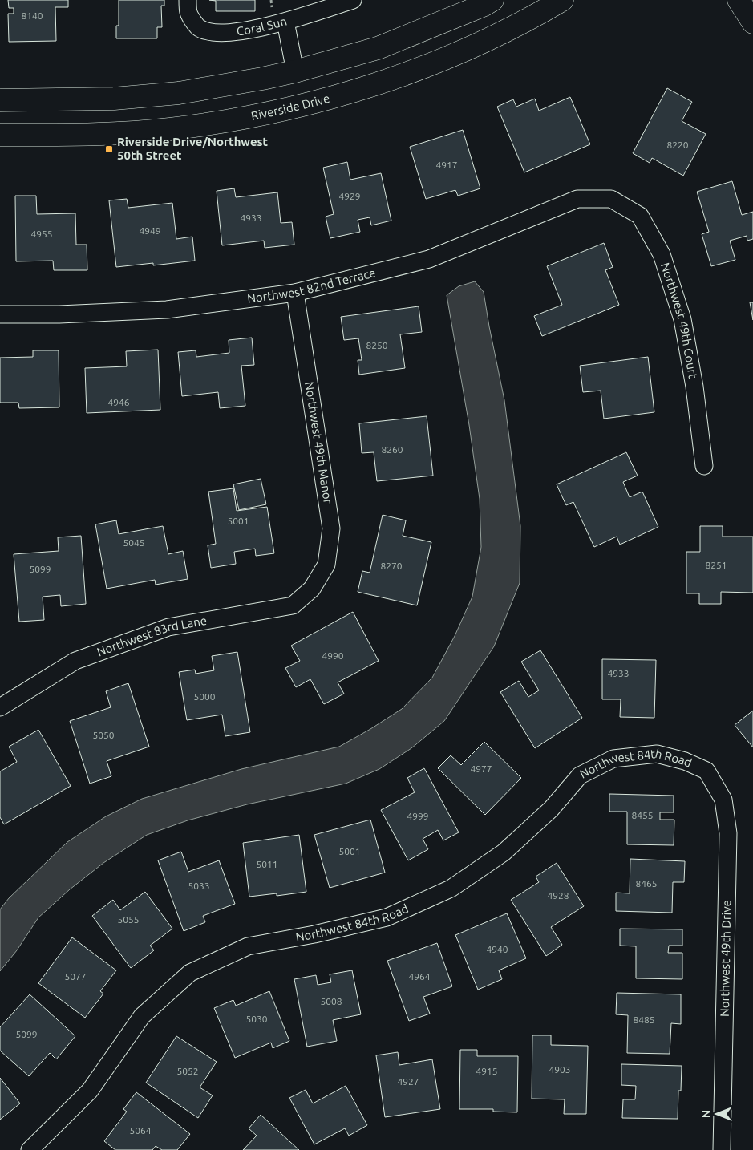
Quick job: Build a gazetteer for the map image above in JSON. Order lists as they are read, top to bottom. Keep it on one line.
{"streets":{"street":["Coral Sun","Riverside Drive","Northwest 82nd Terrace","Northwest 49th Court","Northwest 49th Manor","Northwest 83rd Lane","Northwest 84th Road","Northwest 49th Drive"]},"crossings":[["Northwest 82nd Terrace","Northwest 49th Court"],["Northwest 82nd Terrace","Northwest 49th Manor"],["Northwest 49th Manor","Northwest 83rd Lane"],["Northwest 84th Road","Northwest 49th Drive"]],"places":{"transit":["Riverside Drive/Northwest 50th Street"]},"house_numbers":["8140","8220","4917","4929","4933","4949","4955","8250","4946","8260","5001","5045","8251","8270","5099","4990","4933","5000","5050","4977","8455","4999","5001","5011","8465","5033","4928","5055","4940","5077","4964","5008","5030","8485","5099","4903","5052","4915","4927","5064"],"north":"left"}
